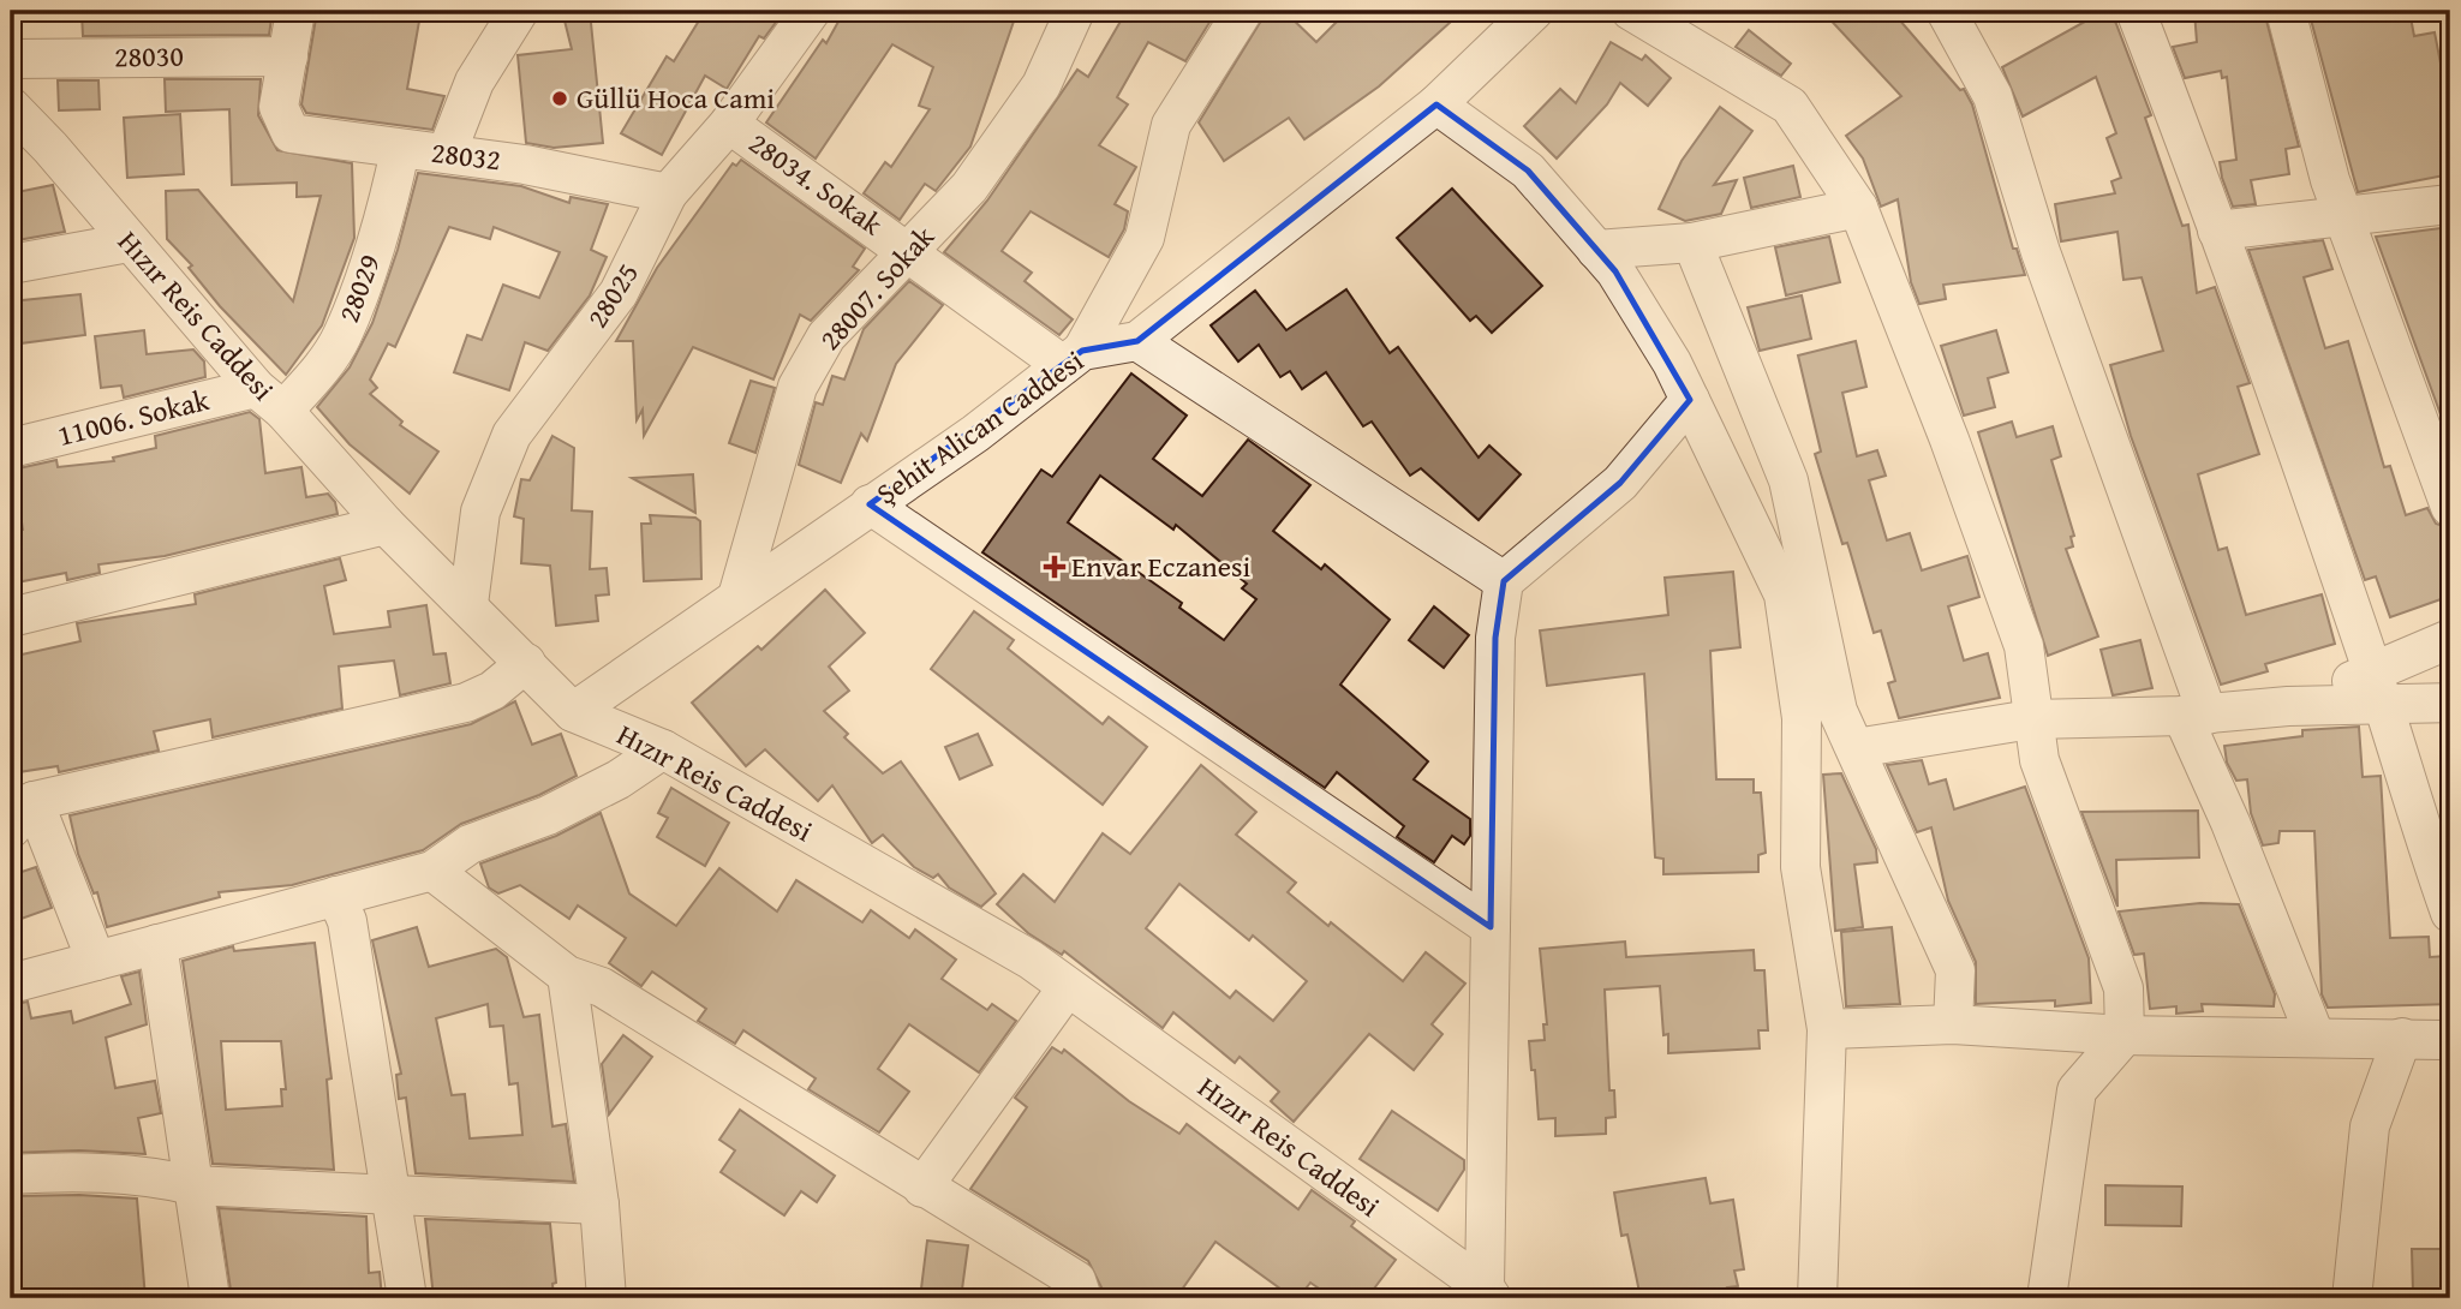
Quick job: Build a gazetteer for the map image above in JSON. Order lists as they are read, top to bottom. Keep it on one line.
{"streets":{"street":["28030","28032","28034. Sokak","28029","28007. Sokak","28025","Hızır Reis Caddesi","11006. Sokak","Şehit Alican Caddesi"]},"crossings":[["28030","28032"],["28032","28029"],["28032","28025"],["28034. Sokak","28007. Sokak"],["28034. Sokak","28025"],["28034. Sokak","Şehit Alican Caddesi"],["28029","Hızır Reis Caddesi"],["28029","11006. Sokak"],["28007. Sokak","Şehit Alican Caddesi"],["28025","Hızır Reis Caddesi"],["Hızır Reis Caddesi","11006. Sokak"],["Hızır Reis Caddesi","Şehit Alican Caddesi"]],"places":{"other":["Güllü Hoca Cami"],"health":["Envar Eczanesi"]}}
